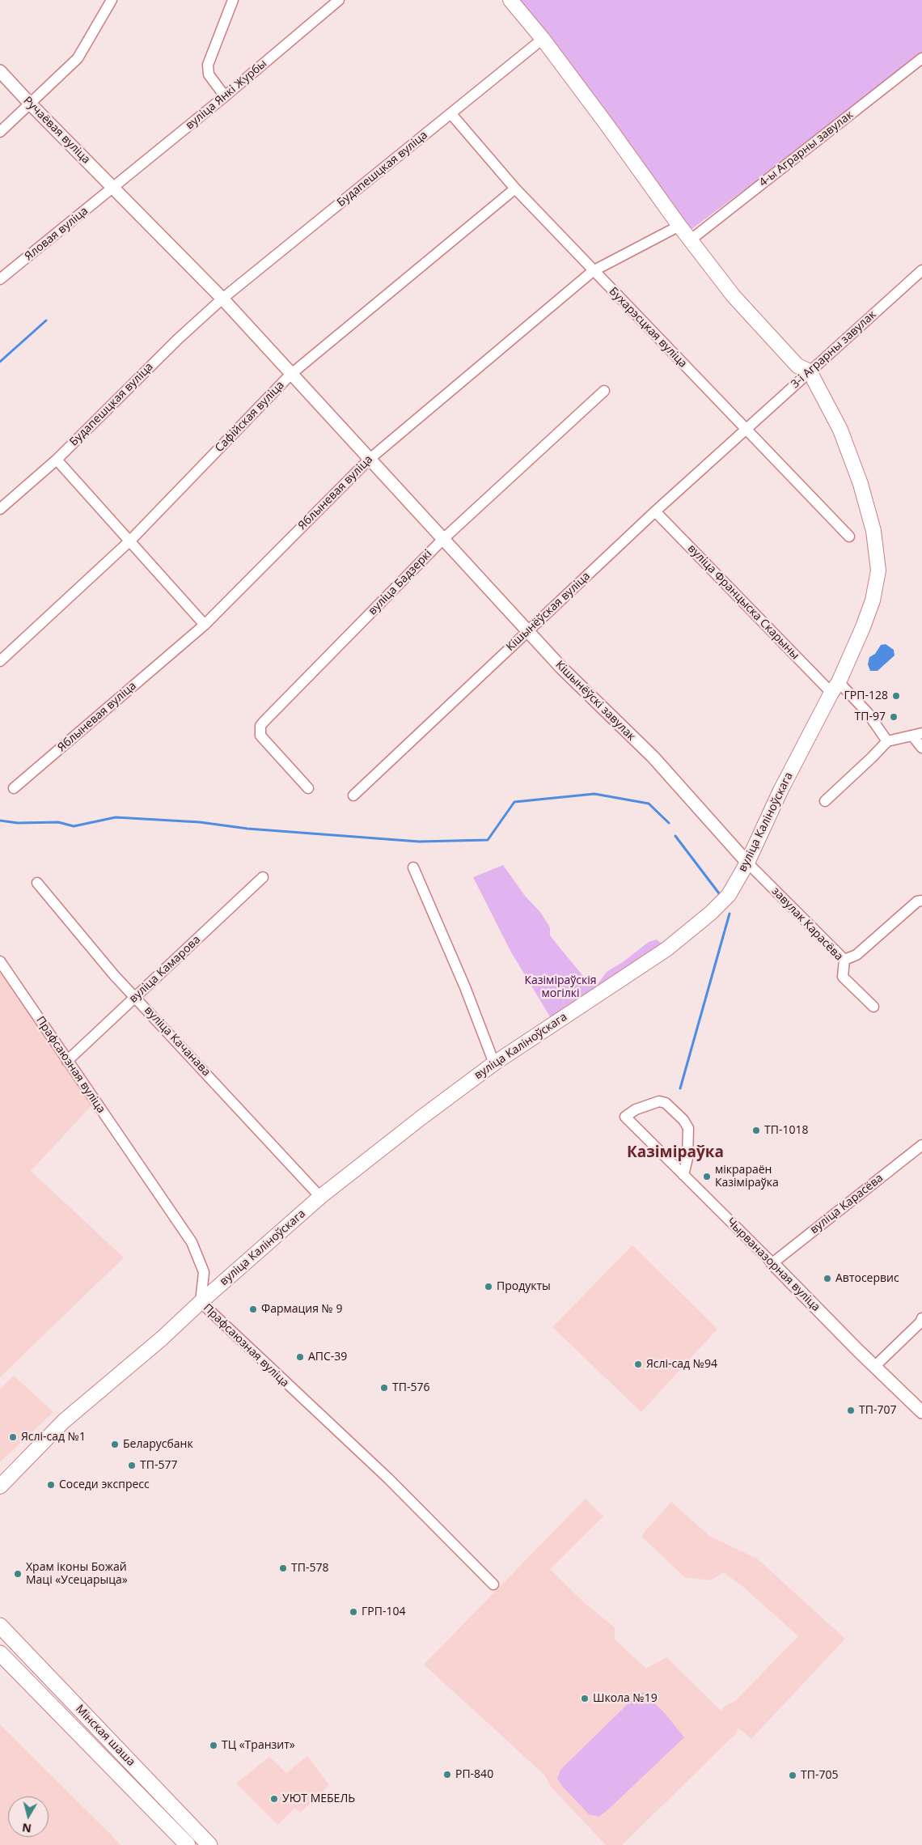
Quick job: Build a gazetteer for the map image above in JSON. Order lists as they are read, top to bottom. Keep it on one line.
{"streets":{"main road":["вуліца Каліноўскага","Мінская шаша"],"street":["вуліца Янкі Журбы","Ручаёвая вуліца","4-ы Аграрны завулак","Будапешцкая вуліца","Яловая вуліца","Бухарэсцкая вуліца","3-і Аграрны завулак","Сафійская вуліца","Яблыневая вуліца","вуліца Бадзеркі","вуліца Францыска Скарыны","Кішынёўская вуліца","Кішынёўскі завулак","завулак Карасёва","вуліца Камарова","вуліца Качанава","Прафсаюзная вуліца","вуліца Карасёва","Чырваназорная вуліца"]},"crossings":[["вуліца Янкі Журбы","Ручаёвая вуліца"],["вуліца Янкі Журбы","Яловая вуліца"],["Ручаёвая вуліца","Будапешцкая вуліца"],["Ручаёвая вуліца","Яловая вуліца"],["Будапешцкая вуліца","Бухарэсцкая вуліца"],["Бухарэсцкая вуліца","3-і Аграрны завулак"],["Бухарэсцкая вуліца","Сафійская вуліца"],["Бухарэсцкая вуліца","Яблыневая вуліца"],["Бухарэсцкая вуліца","Кішынёўская вуліца"],["3-і Аграрны завулак","Кішынёўская вуліца"],["3-і Аграрны завулак","вуліца Каліноўскага"],["вуліца Бадзеркі","Кішынёўскі завулак"],["вуліца Францыска Скарыны","Кішынёўская вуліца"],["вуліца Францыска Скарыны","вуліца Каліноўскага"],["Кішынёўская вуліца","Кішынёўскі завулак"],["Кішынёўскі завулак","вуліца Каліноўскага"],["Кішынёўскі завулак","завулак Карасёва"],["вуліца Каліноўскага","завулак Карасёва"],["вуліца Каліноўскага","вуліца Качанава"],["вуліца Каліноўскага","Прафсаюзная вуліца"],["вуліца Камарова","вуліца Качанава"],["вуліца Камарова","Прафсаюзная вуліца"],["вуліца Карасёва","Чырваназорная вуліца"]],"districts":["Казіміраўка"],"parks":["Казіміраўскія могілкі"],"places":["ГРП-128","ТП-97","ТП-1018","мікрараён Казіміраўка","Автосервис","Продукты","Фармация № 9","АПС-39","Яслі-сад №94","ТП-576","ТП-707","Яслі-сад №1","Беларусбанк","ТП-577","Соседи экспресс","ТП-578","Храм іконы Божай Маці «Усецарыца»","ГРП-104","Школа №19","ТЦ «Транзит»","РП-840","ТП-705","УЮТ МЕБЕЛЬ"],"north":"bottom"}
